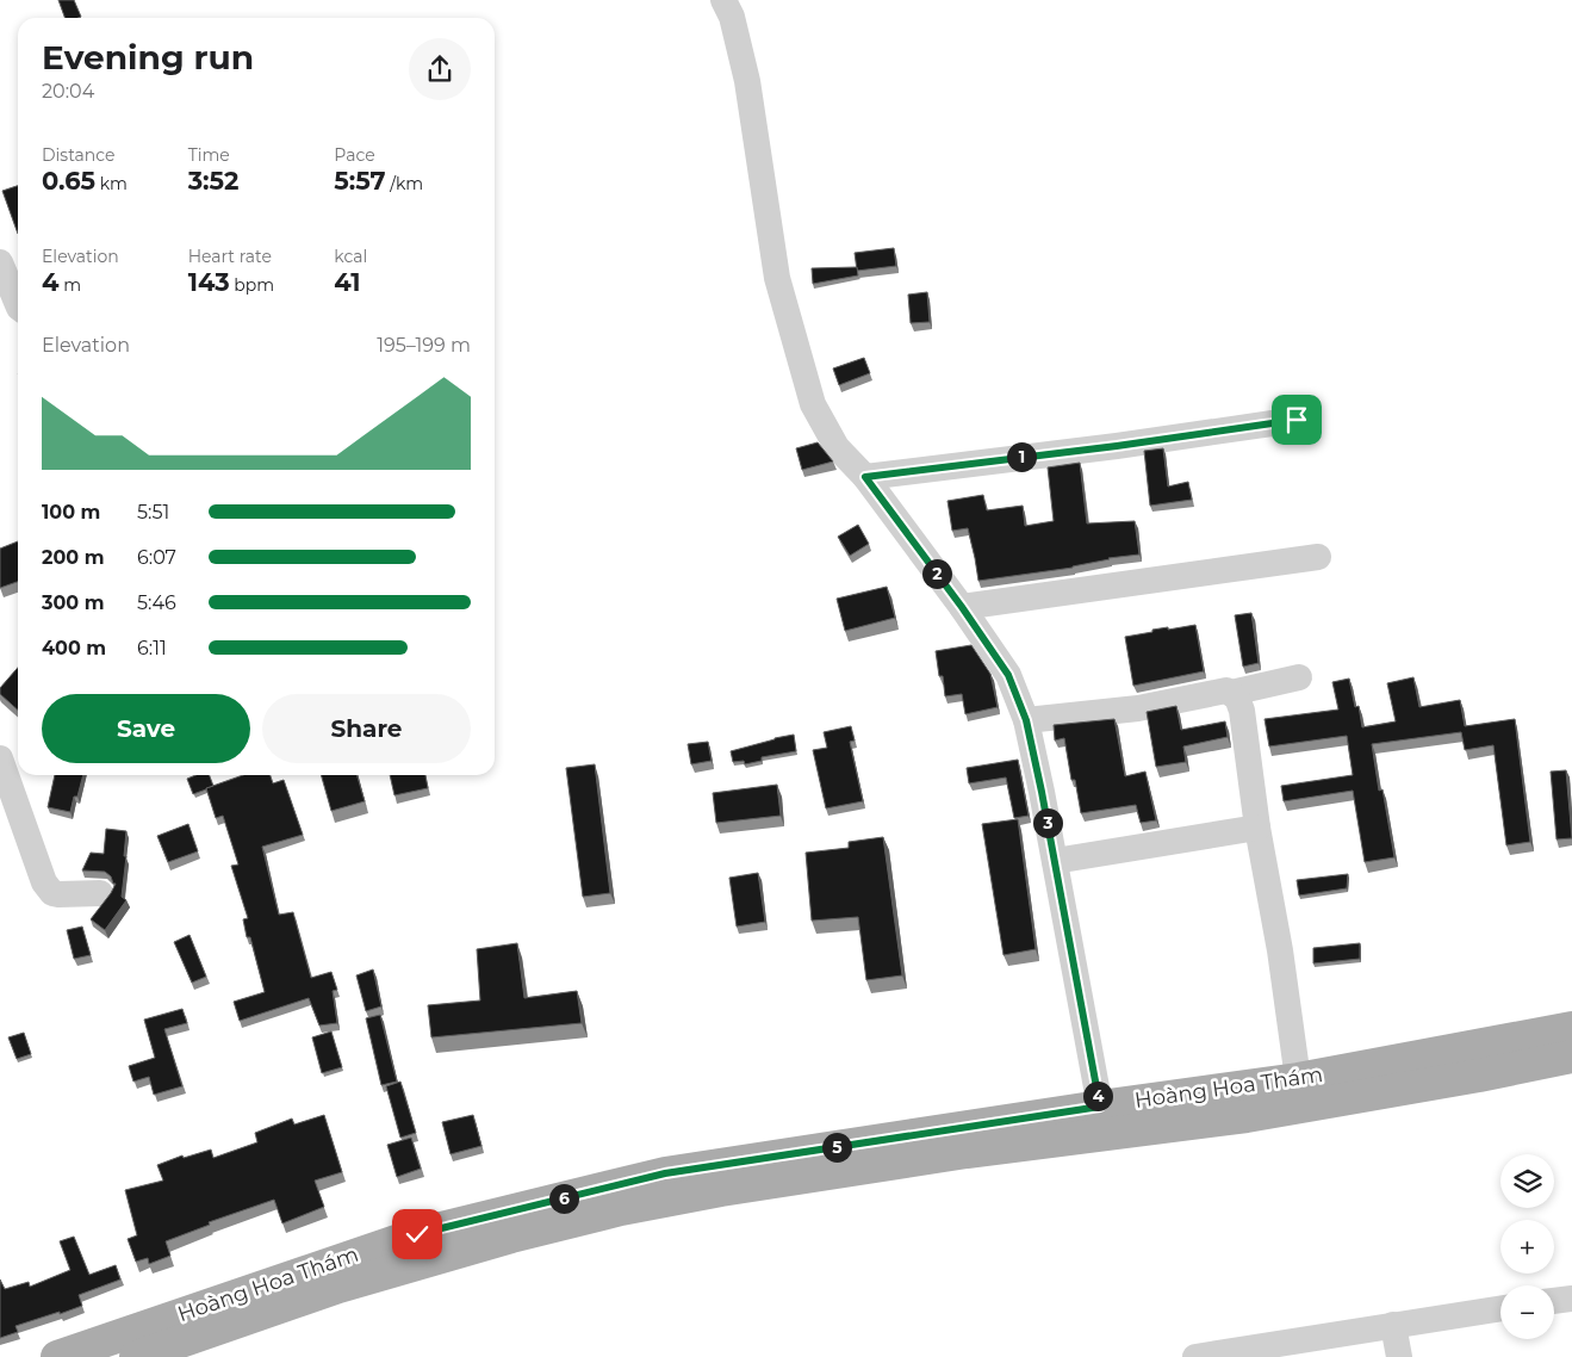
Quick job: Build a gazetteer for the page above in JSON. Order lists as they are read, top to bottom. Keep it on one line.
{"streets":{"main road":["Hoàng Hoa Thám"]},"page":{"heading":["Evening run","20:04"],"stats":[["Distance","0.65 km"],["Time","3:52"],["Pace","5:57 /km"],["Elevation","4 m"],["Heart rate","143 bpm"],["kcal","41"]],"chart":["Elevation","195–199 m"],"pins":["1","2","3","4","5","6"],"list":[{"name":"100 m","note":"5:51"},{"name":"200 m","note":"6:07"},{"name":"300 m","note":"5:46"},{"name":"400 m","note":"6:11"}],"buttons":["Save","Share"],"map_buttons":["+","−"]}}
